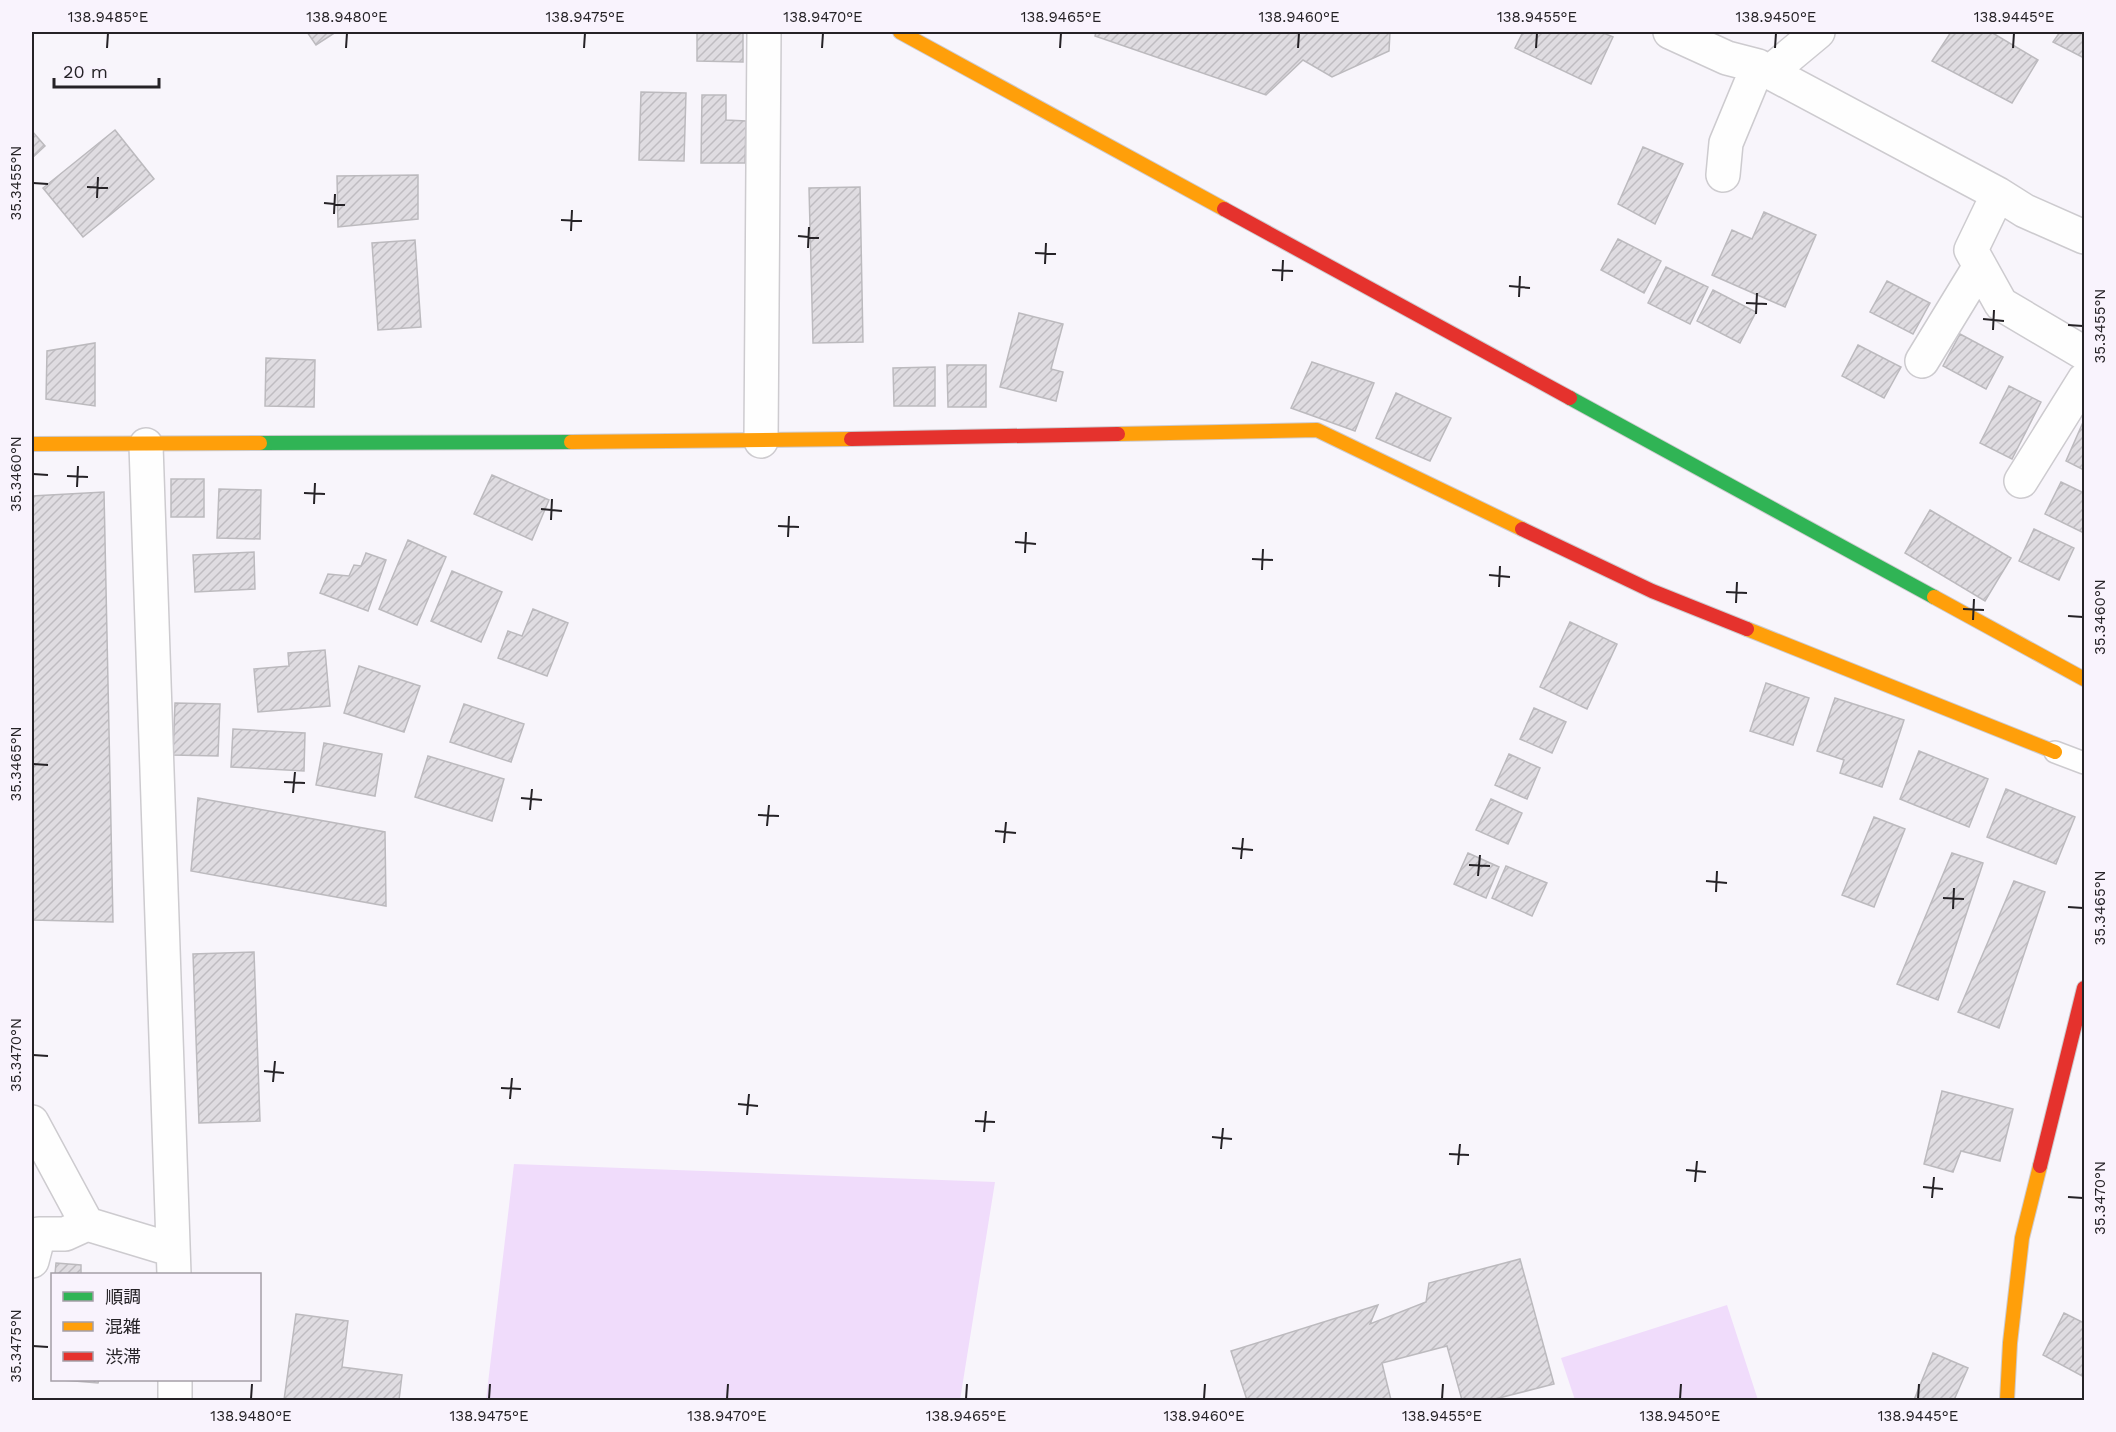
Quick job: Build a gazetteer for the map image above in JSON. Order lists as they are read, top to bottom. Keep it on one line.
{"legend":["順調","混雑","渋滞"],"scale_bar":"20 m","coordinates":["138.9485°E","138.9480°E","138.9475°E","138.9470°E","138.9465°E","138.9460°E","138.9455°E","138.9450°E","138.9445°E","35.3455°N","35.3460°N","35.3465°N","35.3470°N","35.3475°N"]}
